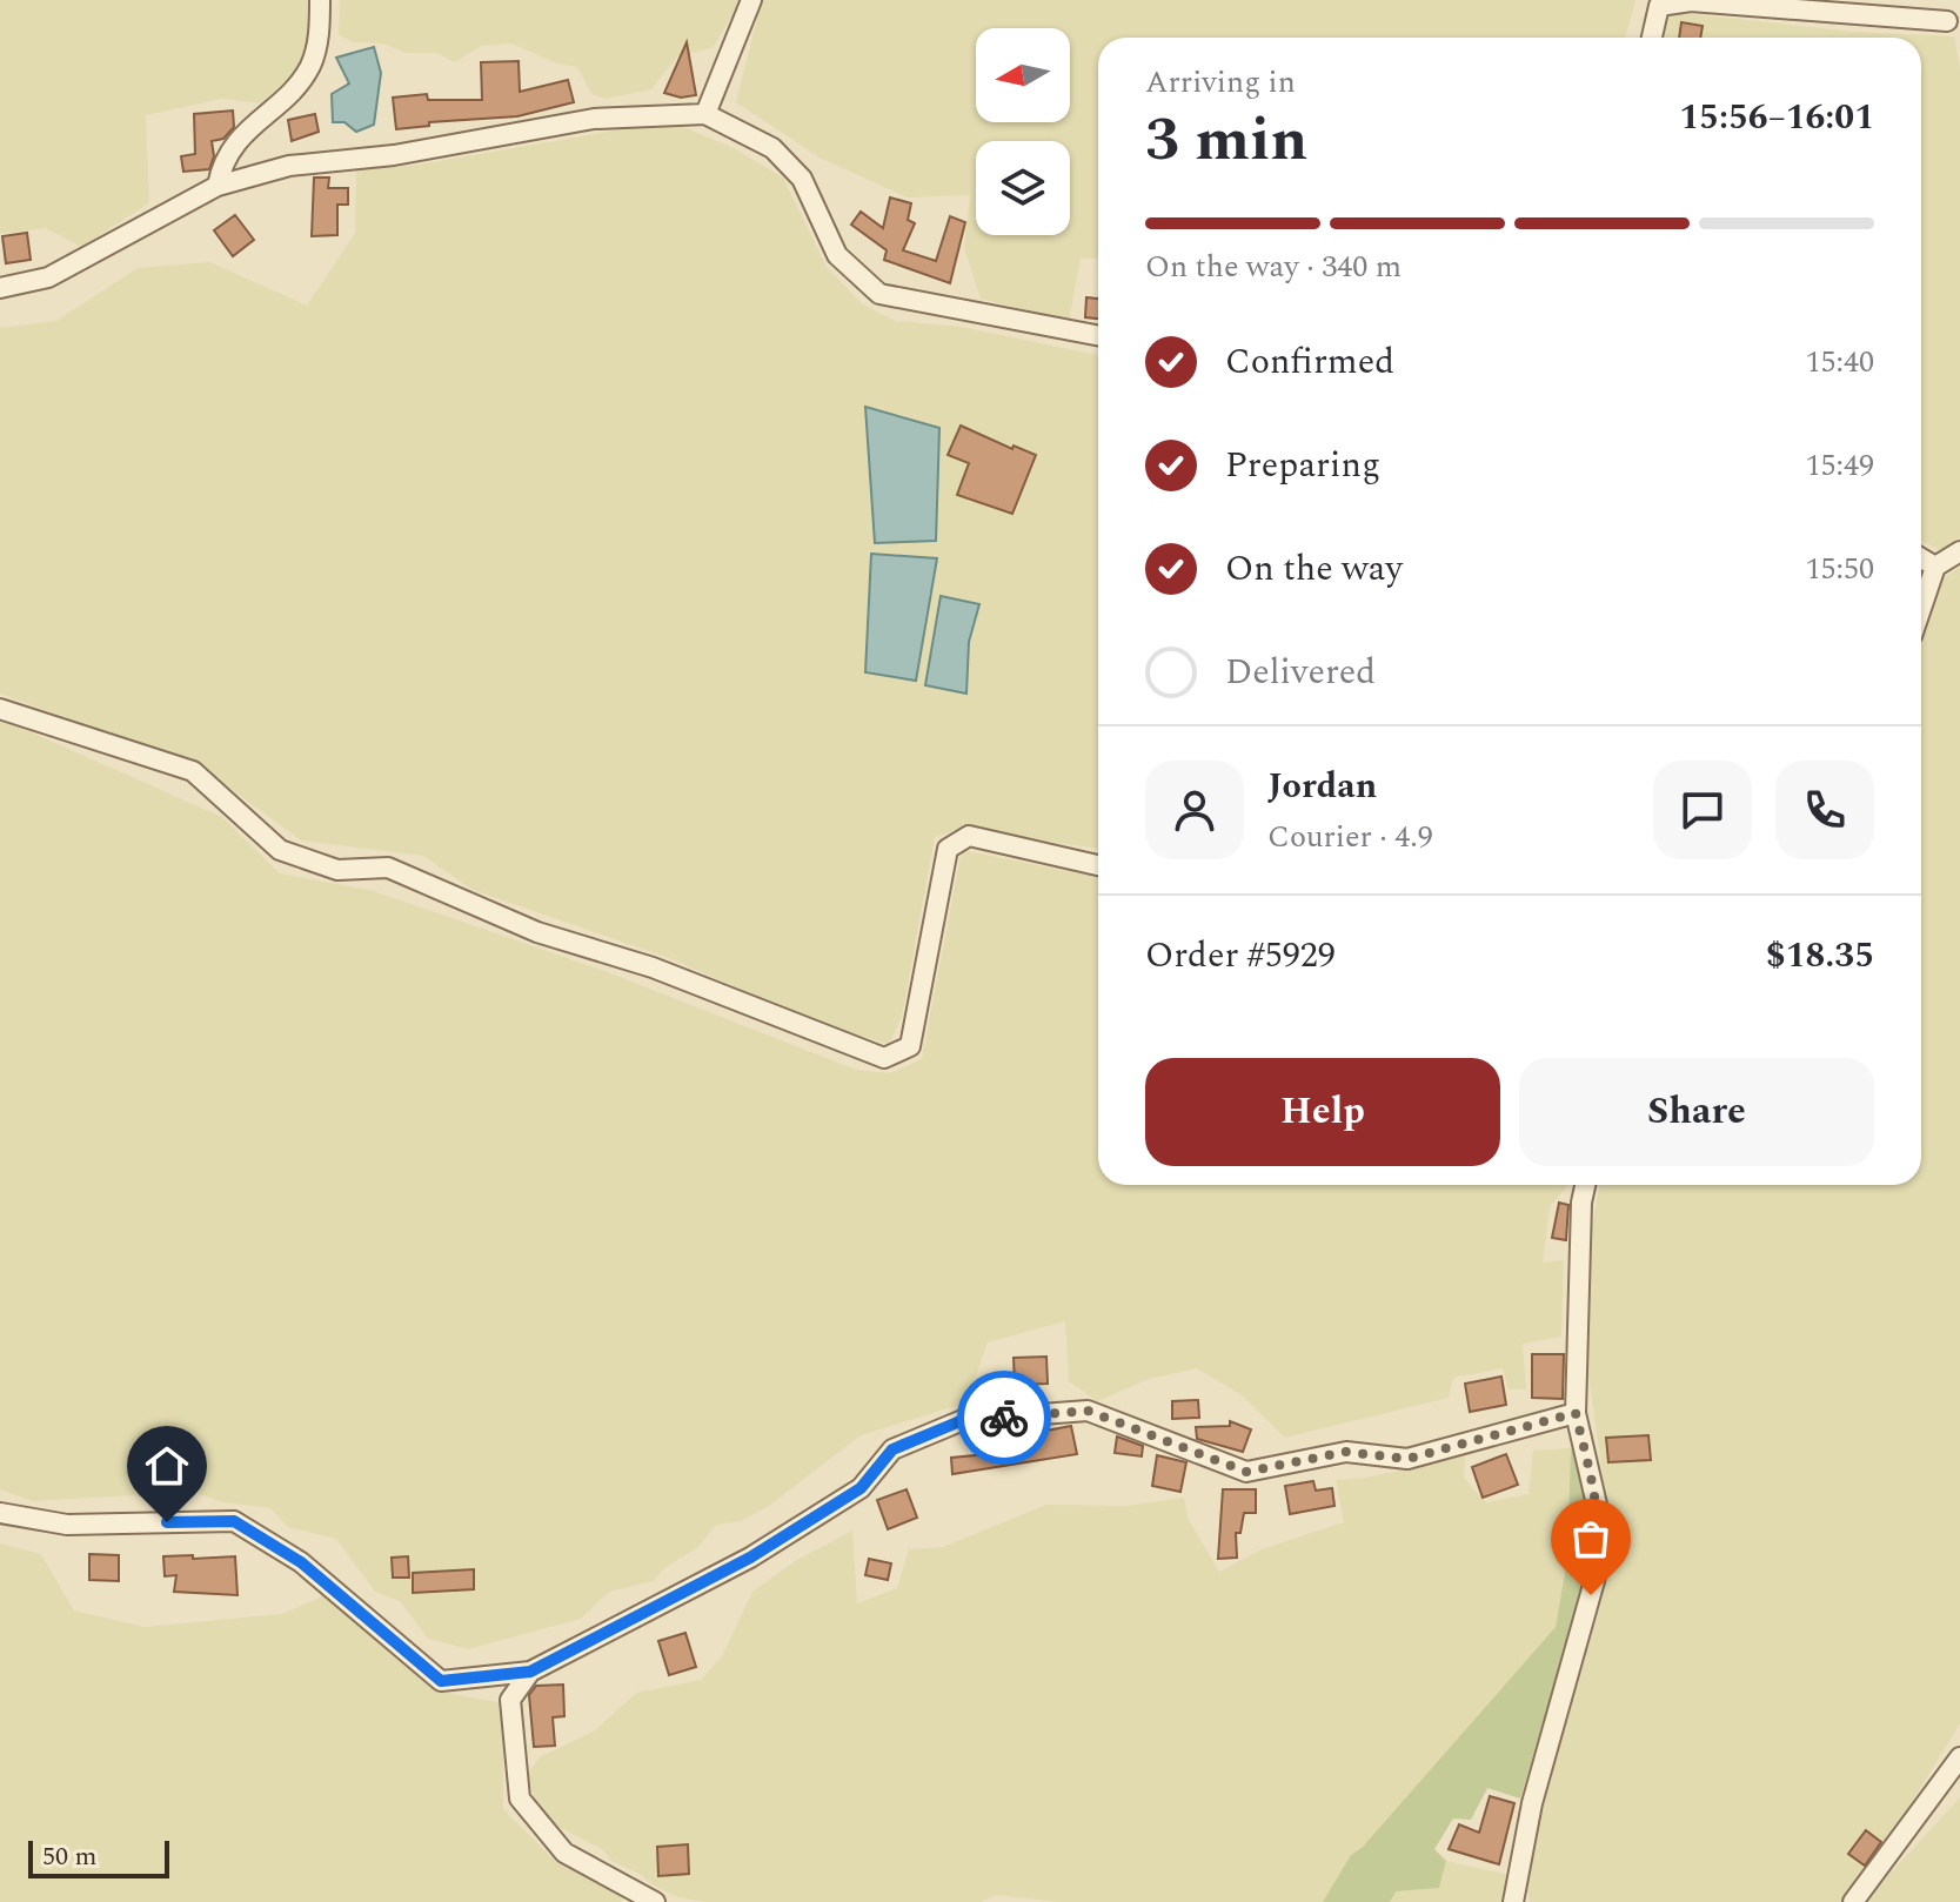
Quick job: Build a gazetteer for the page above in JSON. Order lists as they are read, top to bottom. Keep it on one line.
{"scale_bar":"50 m","north":"left","page":{"heading":["3 min","Arriving in","15:56–16:01"],"panel":["Jordan","Courier · 4.9","Order #5929","$18.35"],"bar":"On the way · 340 m","list":[["Confirmed","15:40"],["Preparing","15:49"],["On the way","15:50"],"Delivered"],"buttons":["Help","Share"],"scale":"50 m"}}
